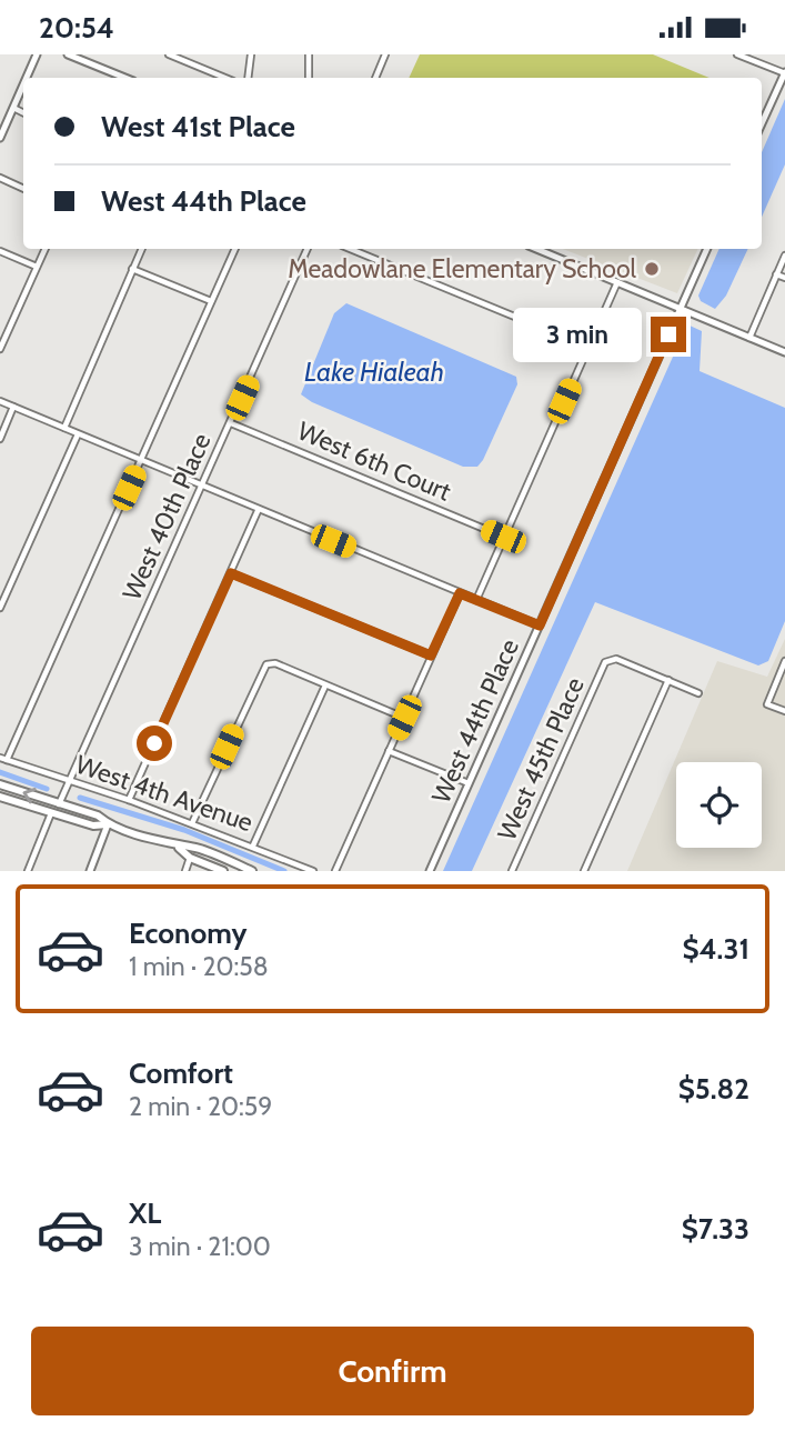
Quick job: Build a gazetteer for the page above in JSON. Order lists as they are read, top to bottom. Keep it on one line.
{"streets":{"main road":["West 4th Avenue"],"street":["West 6th Court","West 40th Place","West 44th Place","West 45th Place"]},"crossings":[["West 6th Court","West 40th Place"],["West 40th Place","West 4th Avenue"]],"water":["Lake Hialeah"],"places":["Meadowlane Elementary School"],"page":{"status":"20:54","banner":["West 41st Place","West 44th Place"],"bubble":"3 min","list":[{"name":"Economy","note":"1 min · 20:58","value":"$4.31"},{"name":"Comfort","note":"2 min · 20:59","value":"$5.82"},{"name":"XL","note":"3 min · 21:00","value":"$7.33"}],"buttons":"Confirm"}}
